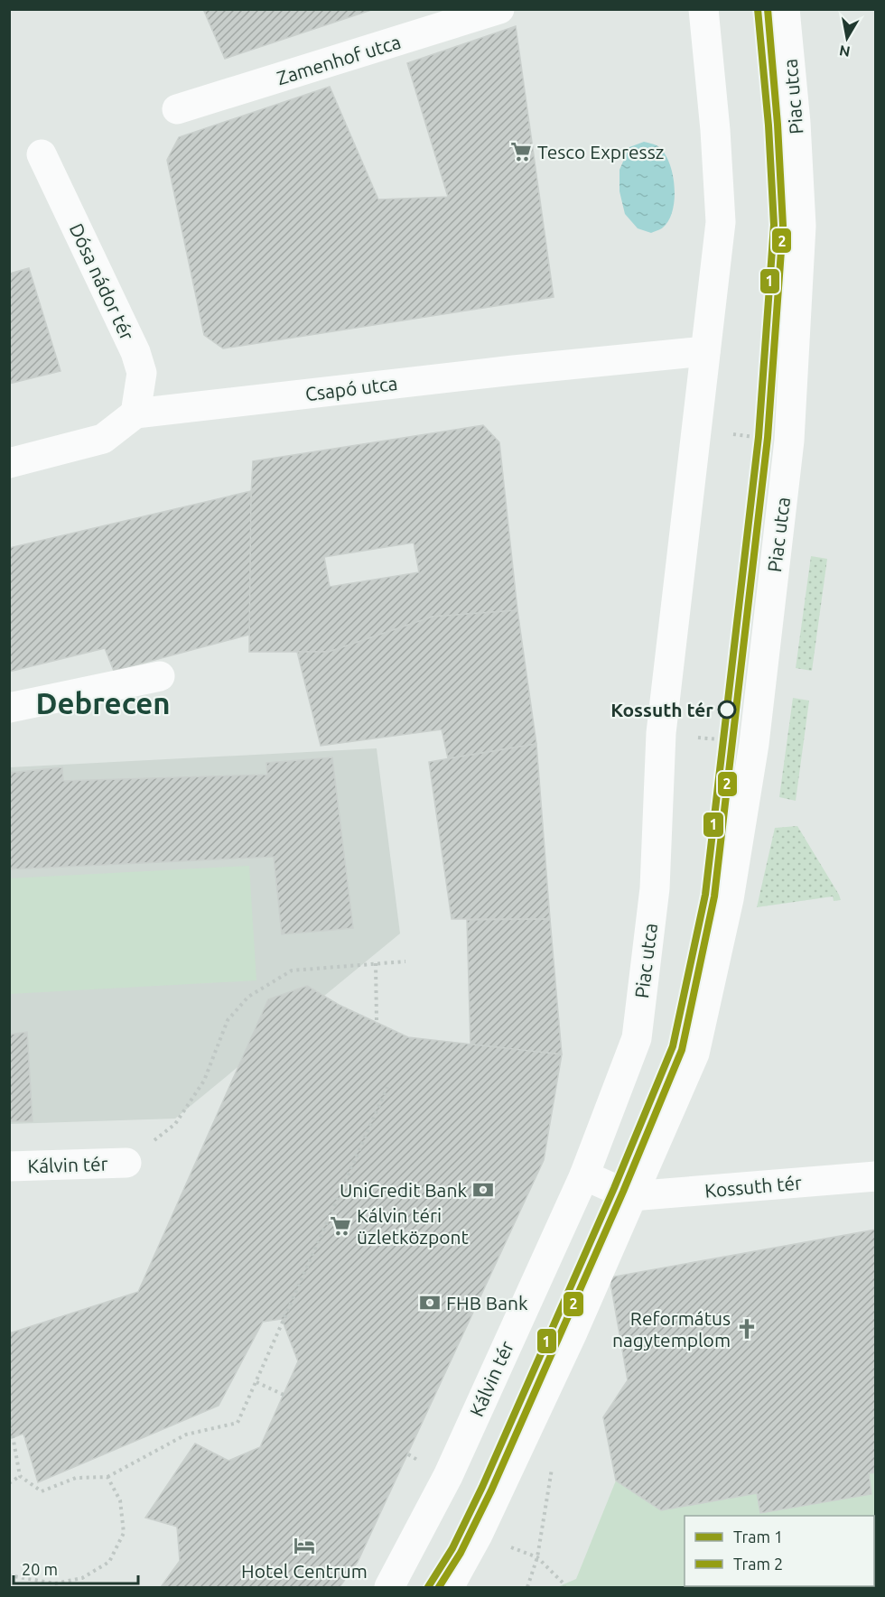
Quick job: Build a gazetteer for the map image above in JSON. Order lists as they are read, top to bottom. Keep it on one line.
{"streets":{"street":["Zamenhof utca","Piac utca","Dósa nádor tér","Csapó utca","Kálvin tér","Kossuth tér"]},"crossings":[["Piac utca","Csapó utca"],["Piac utca","Kálvin tér"],["Piac utca","Kossuth tér"],["Dósa nádor tér","Csapó utca"]],"districts":["Debrecen"],"places":{"supermarket":["Tesco Expressz","Kálvin téri üzletközpont"],"other":["Kossuth tér"],"bank":["UniCredit Bank","FHB Bank"],"church":["Református nagytemplom"],"hotel":["Hotel Centrum"]},"lines":["tram line 1","tram line 2"],"legend":["Tram 1","Tram 2"],"scale_bar":"20 m","north":"bottom"}
